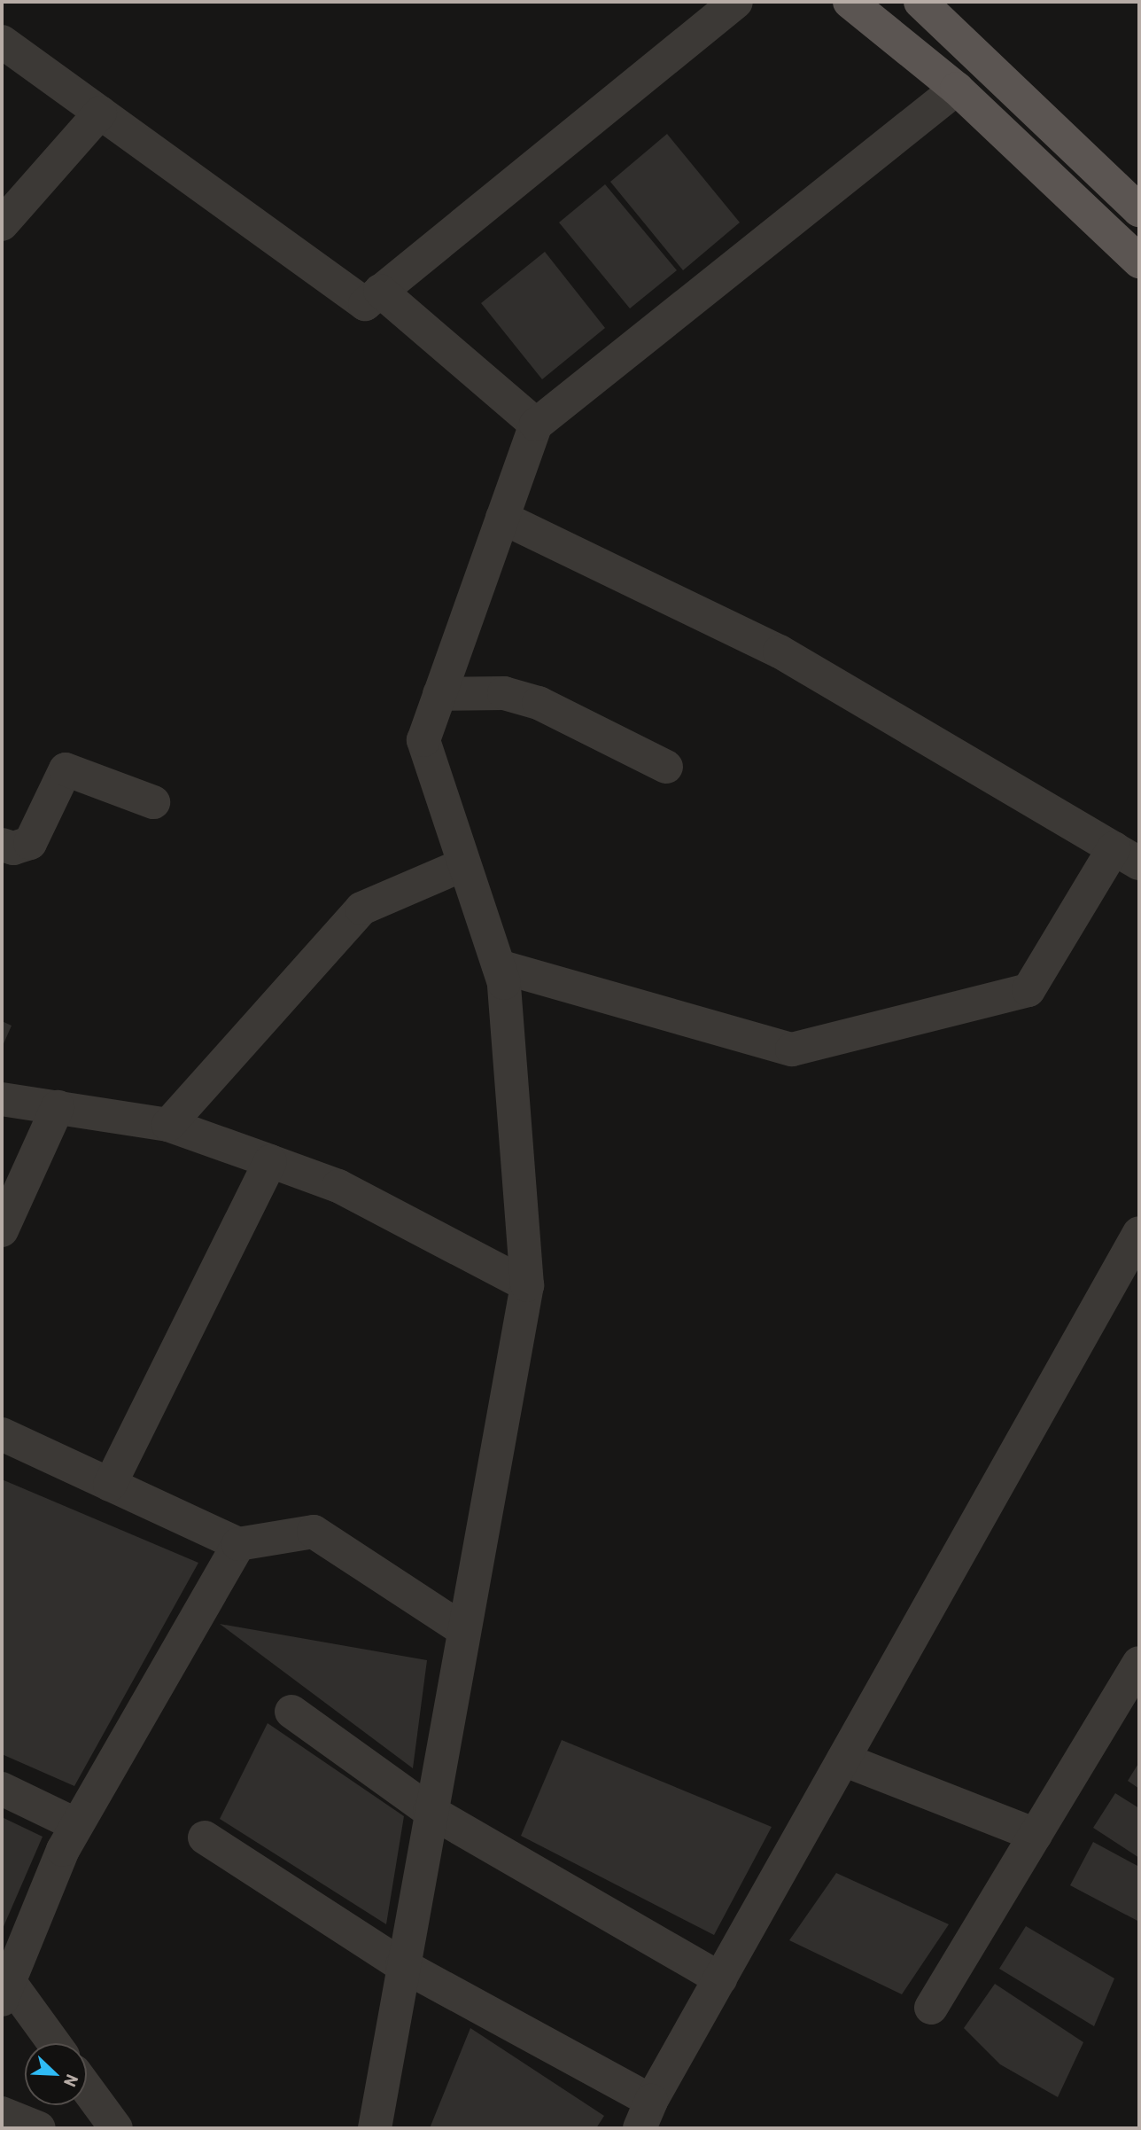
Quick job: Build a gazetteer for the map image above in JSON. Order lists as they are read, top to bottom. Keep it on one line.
{"north":"bottom right"}
